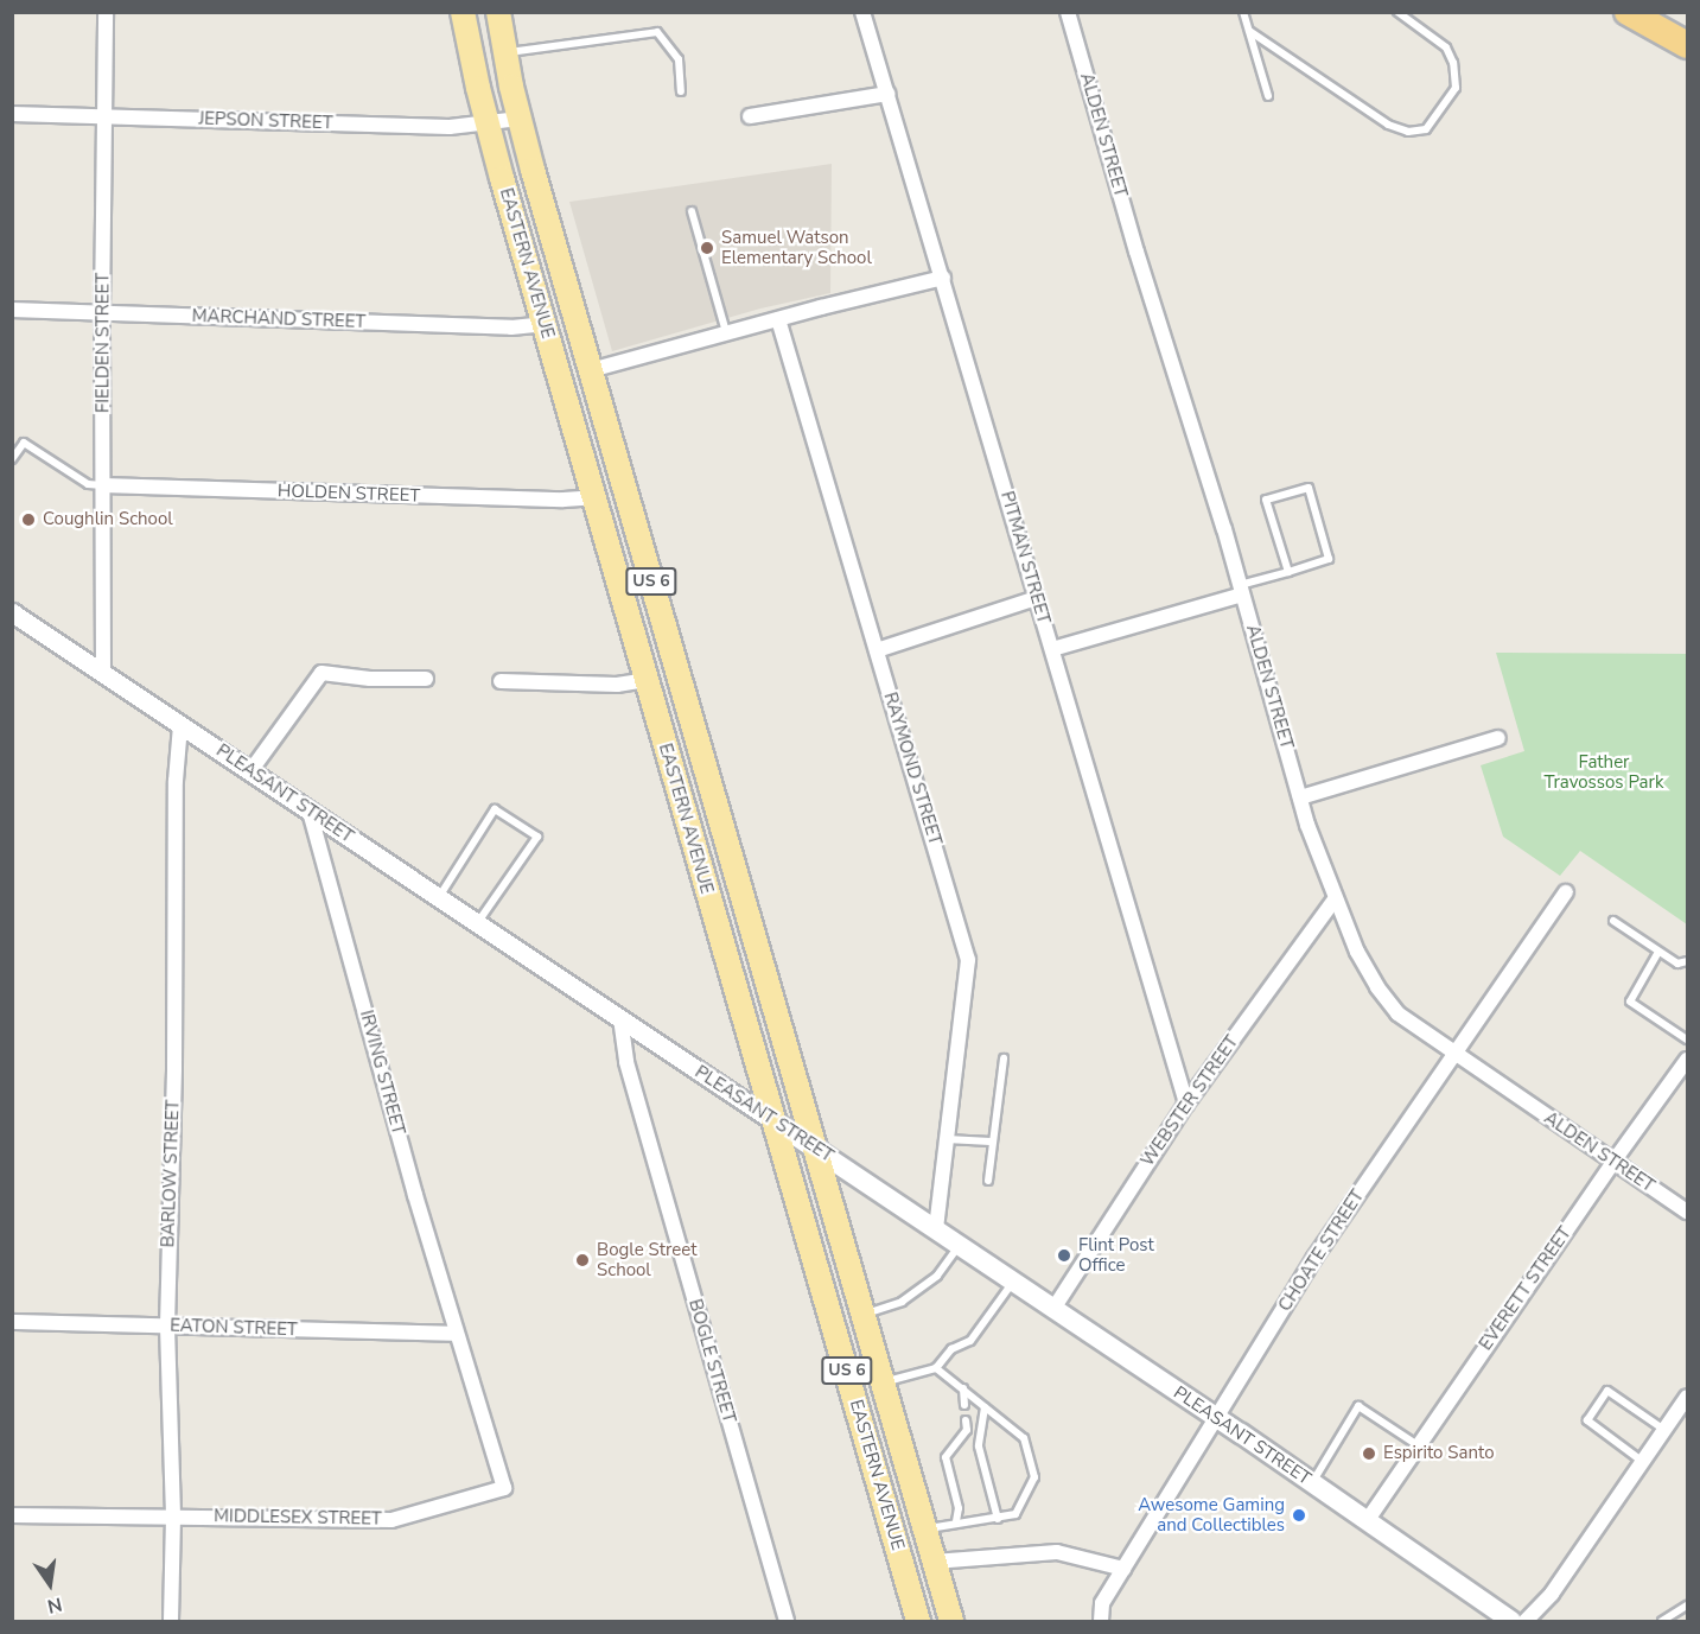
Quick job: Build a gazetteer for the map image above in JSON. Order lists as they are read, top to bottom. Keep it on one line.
{"streets":{"main road":["EASTERN AVENUE","US 6","PLEASANT STREET"],"street":["JEPSON STREET","ALDEN STREET","MARCHAND STREET","FIELDEN STREET","HOLDEN STREET","PITMAN STREET","RAYMOND STREET","IRVING STREET","WEBSTER STREET","BARLOW STREET","CHOATE STREET","EVERETT STREET","EATON STREET","BOGLE STREET","MIDDLESEX STREET"]},"crossings":[["JEPSON STREET","EASTERN AVENUE"],["JEPSON STREET","FIELDEN STREET"],["ALDEN STREET","WEBSTER STREET"],["ALDEN STREET","CHOATE STREET"],["ALDEN STREET","EVERETT STREET"],["EASTERN AVENUE","MARCHAND STREET"],["EASTERN AVENUE","HOLDEN STREET"],["EASTERN AVENUE","PLEASANT STREET"],["MARCHAND STREET","FIELDEN STREET"],["FIELDEN STREET","HOLDEN STREET"],["FIELDEN STREET","PLEASANT STREET"],["PITMAN STREET","WEBSTER STREET"],["RAYMOND STREET","PLEASANT STREET"],["PLEASANT STREET","IRVING STREET"],["PLEASANT STREET","WEBSTER STREET"],["PLEASANT STREET","BARLOW STREET"],["PLEASANT STREET","CHOATE STREET"],["PLEASANT STREET","EVERETT STREET"],["PLEASANT STREET","BOGLE STREET"],["IRVING STREET","EATON STREET"],["IRVING STREET","MIDDLESEX STREET"],["BARLOW STREET","EATON STREET"],["BARLOW STREET","MIDDLESEX STREET"],["EATON STREET","MIDDLESEX STREET"]],"parks":["Father Travossos Park"],"places":["Samuel Watson Elementary School","Coughlin School","Flint Post Office","Bogle Street School","Espirito Santo","Awesome Gaming and Collectibles"],"north":"bottom"}
